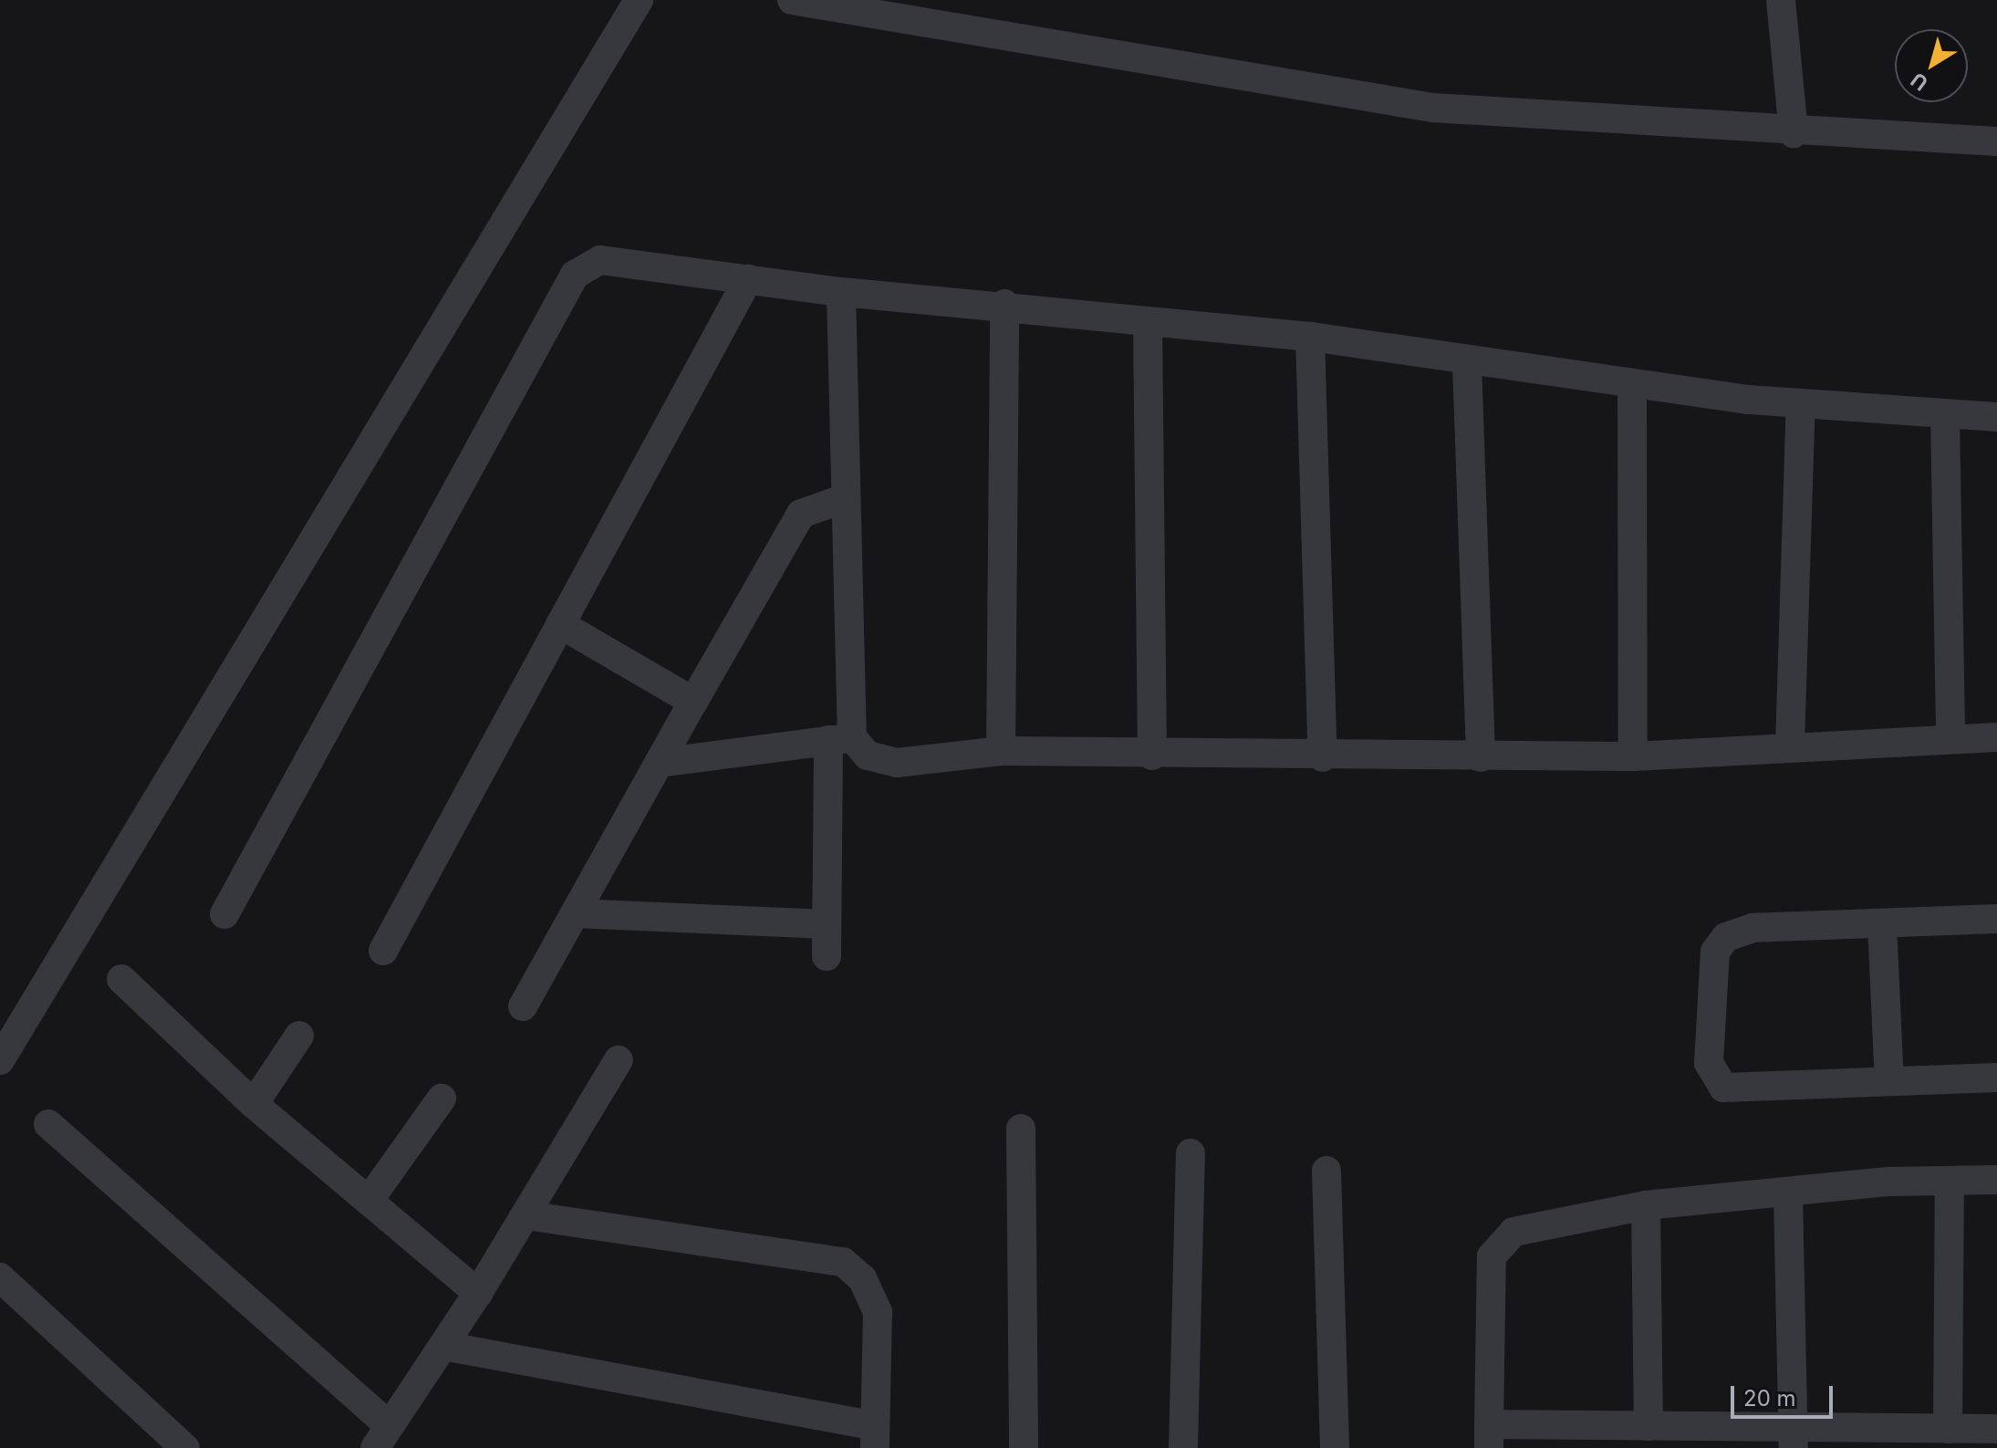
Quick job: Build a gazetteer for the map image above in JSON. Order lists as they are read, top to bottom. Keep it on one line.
{"scale_bar":"20 m","north":"bottom left"}
